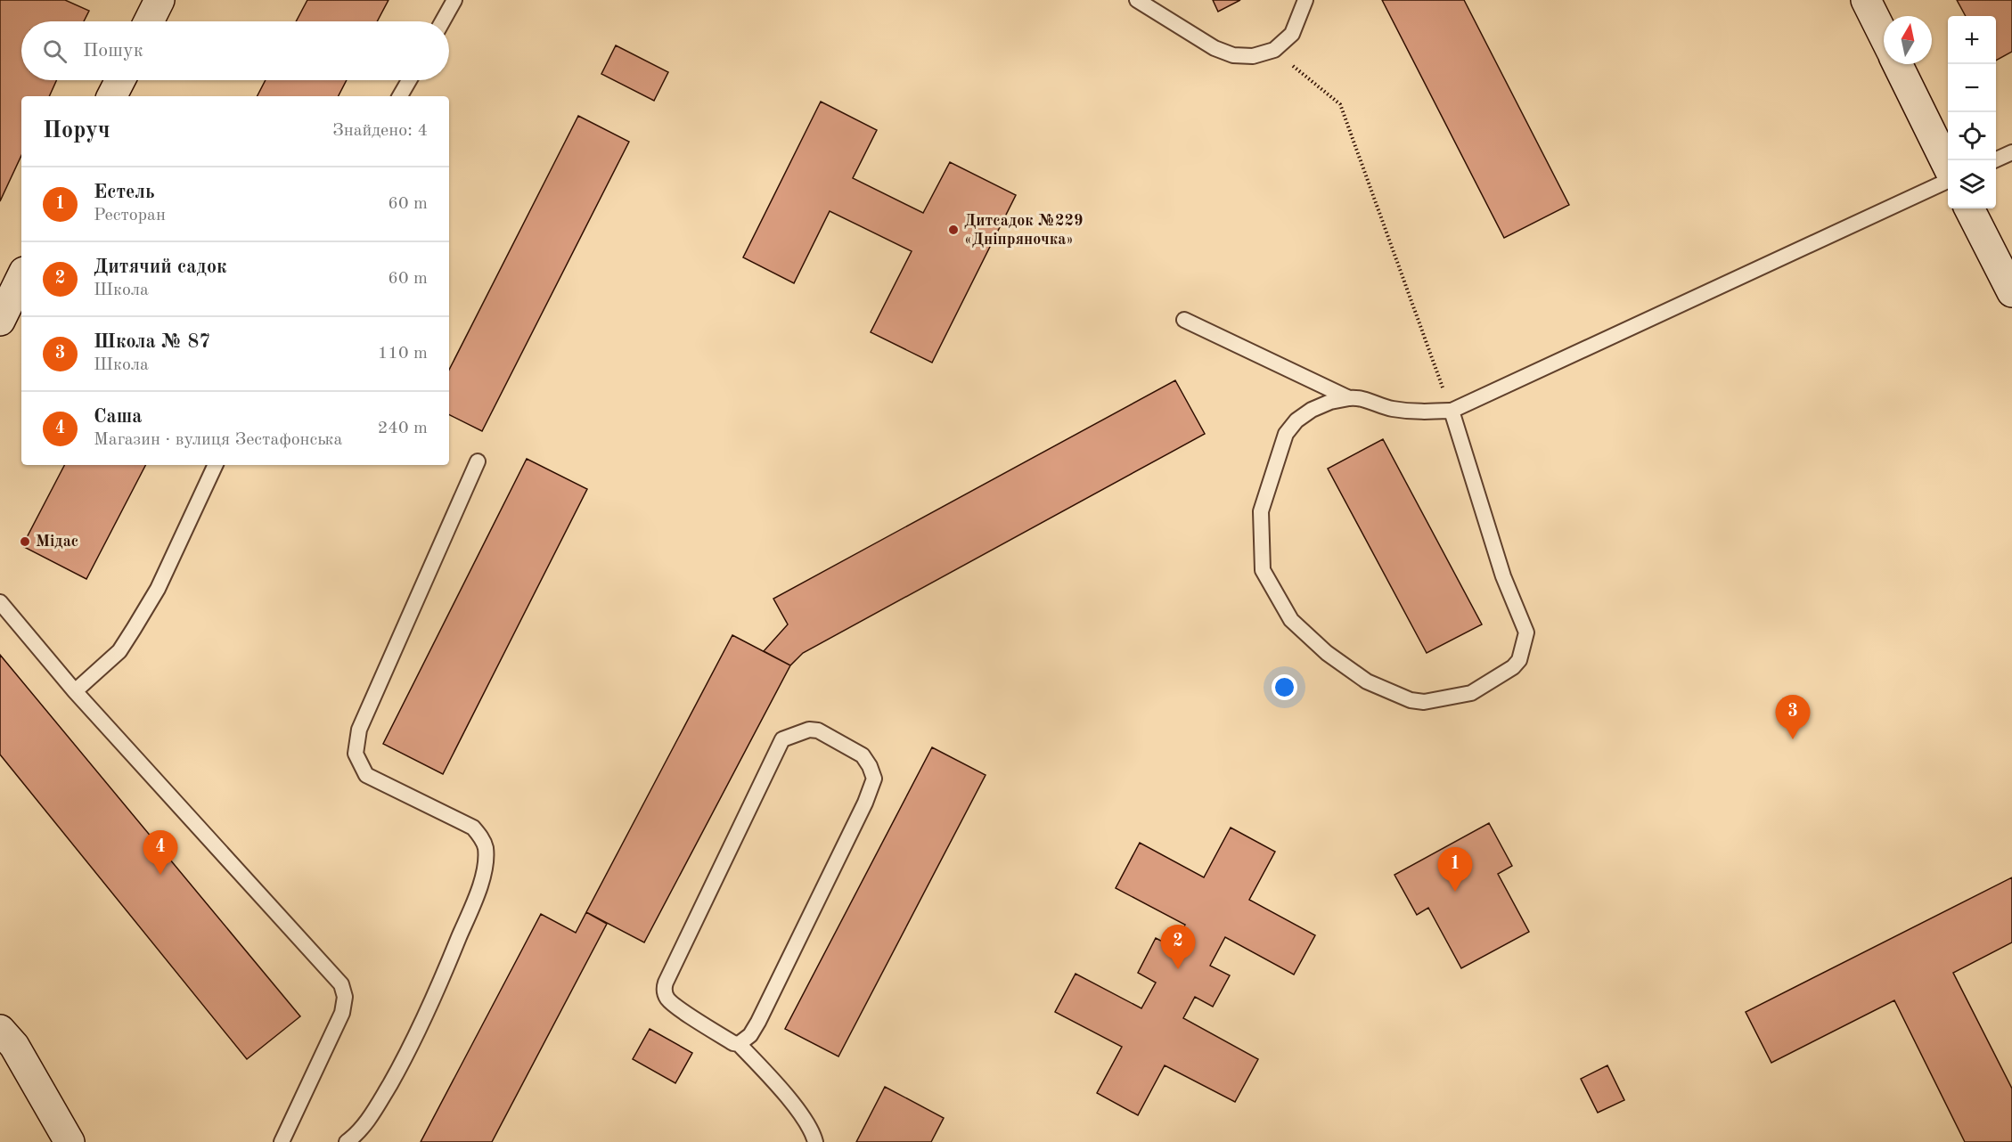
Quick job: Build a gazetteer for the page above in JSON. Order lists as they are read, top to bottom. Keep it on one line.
{"places":["Дитсадок №229 «Дніпряночка»","Мідас"],"north":"top","page":{"map_buttons":["+","−"],"search":"Пошук","heading":["Поруч","Знайдено: 4"],"list":[{"mark":"1","name":"Естель","note":"Ресторан","value":"60 m"},{"mark":"2","name":"Дитячий садок","note":"Школа","value":"60 m"},{"mark":"3","name":"Школа № 87","note":"Школа","value":"110 m"},{"mark":"4","name":"Саша","note":"Магазин · вулиця Зестафонська","value":"240 m"}],"pins":["3","4","1","2"]}}
